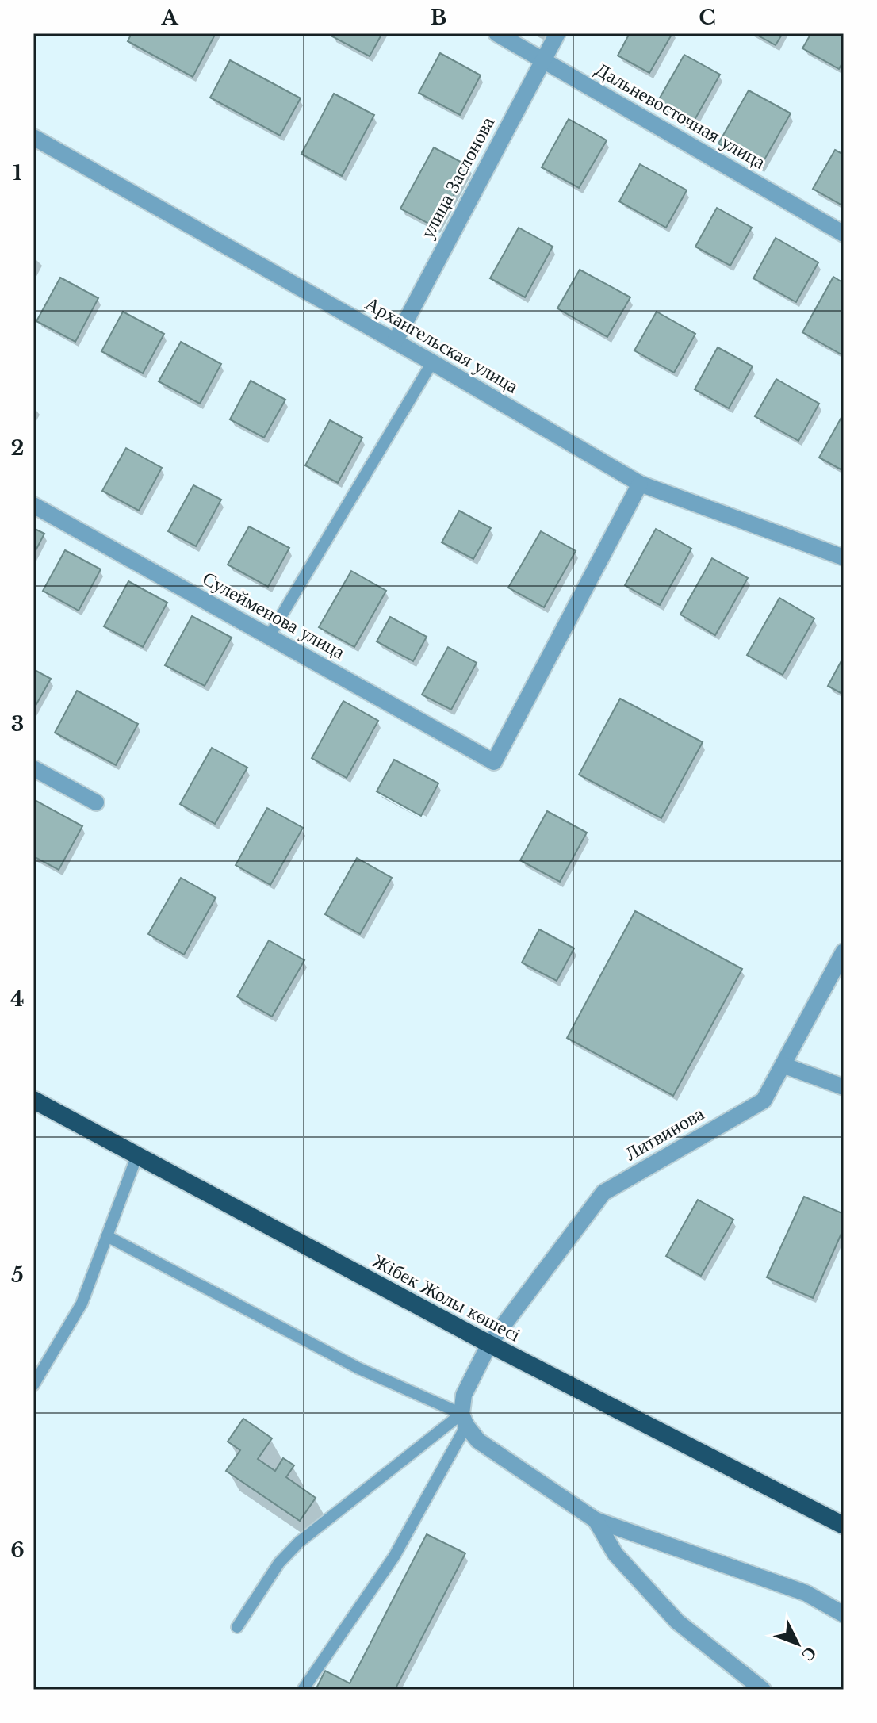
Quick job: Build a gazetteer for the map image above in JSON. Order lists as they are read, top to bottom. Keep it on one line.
{"streets":{"highway":["Жібек Жолы көшесі"],"street":["Дальневосточная улица","улица Заслонова","Архангельская улица","Сулейменова улица","Литвинова"]},"crossings":[["Дальневосточная улица","улица Заслонова"],["улица Заслонова","Архангельская улица"],["Архангельская улица","Сулейменова улица"],["Литвинова","Жібек Жолы көшесі"]],"north":"bottom right","grid":{"columns":["A","B","C"],"rows":["1","2","3","4","5","6"]}}
